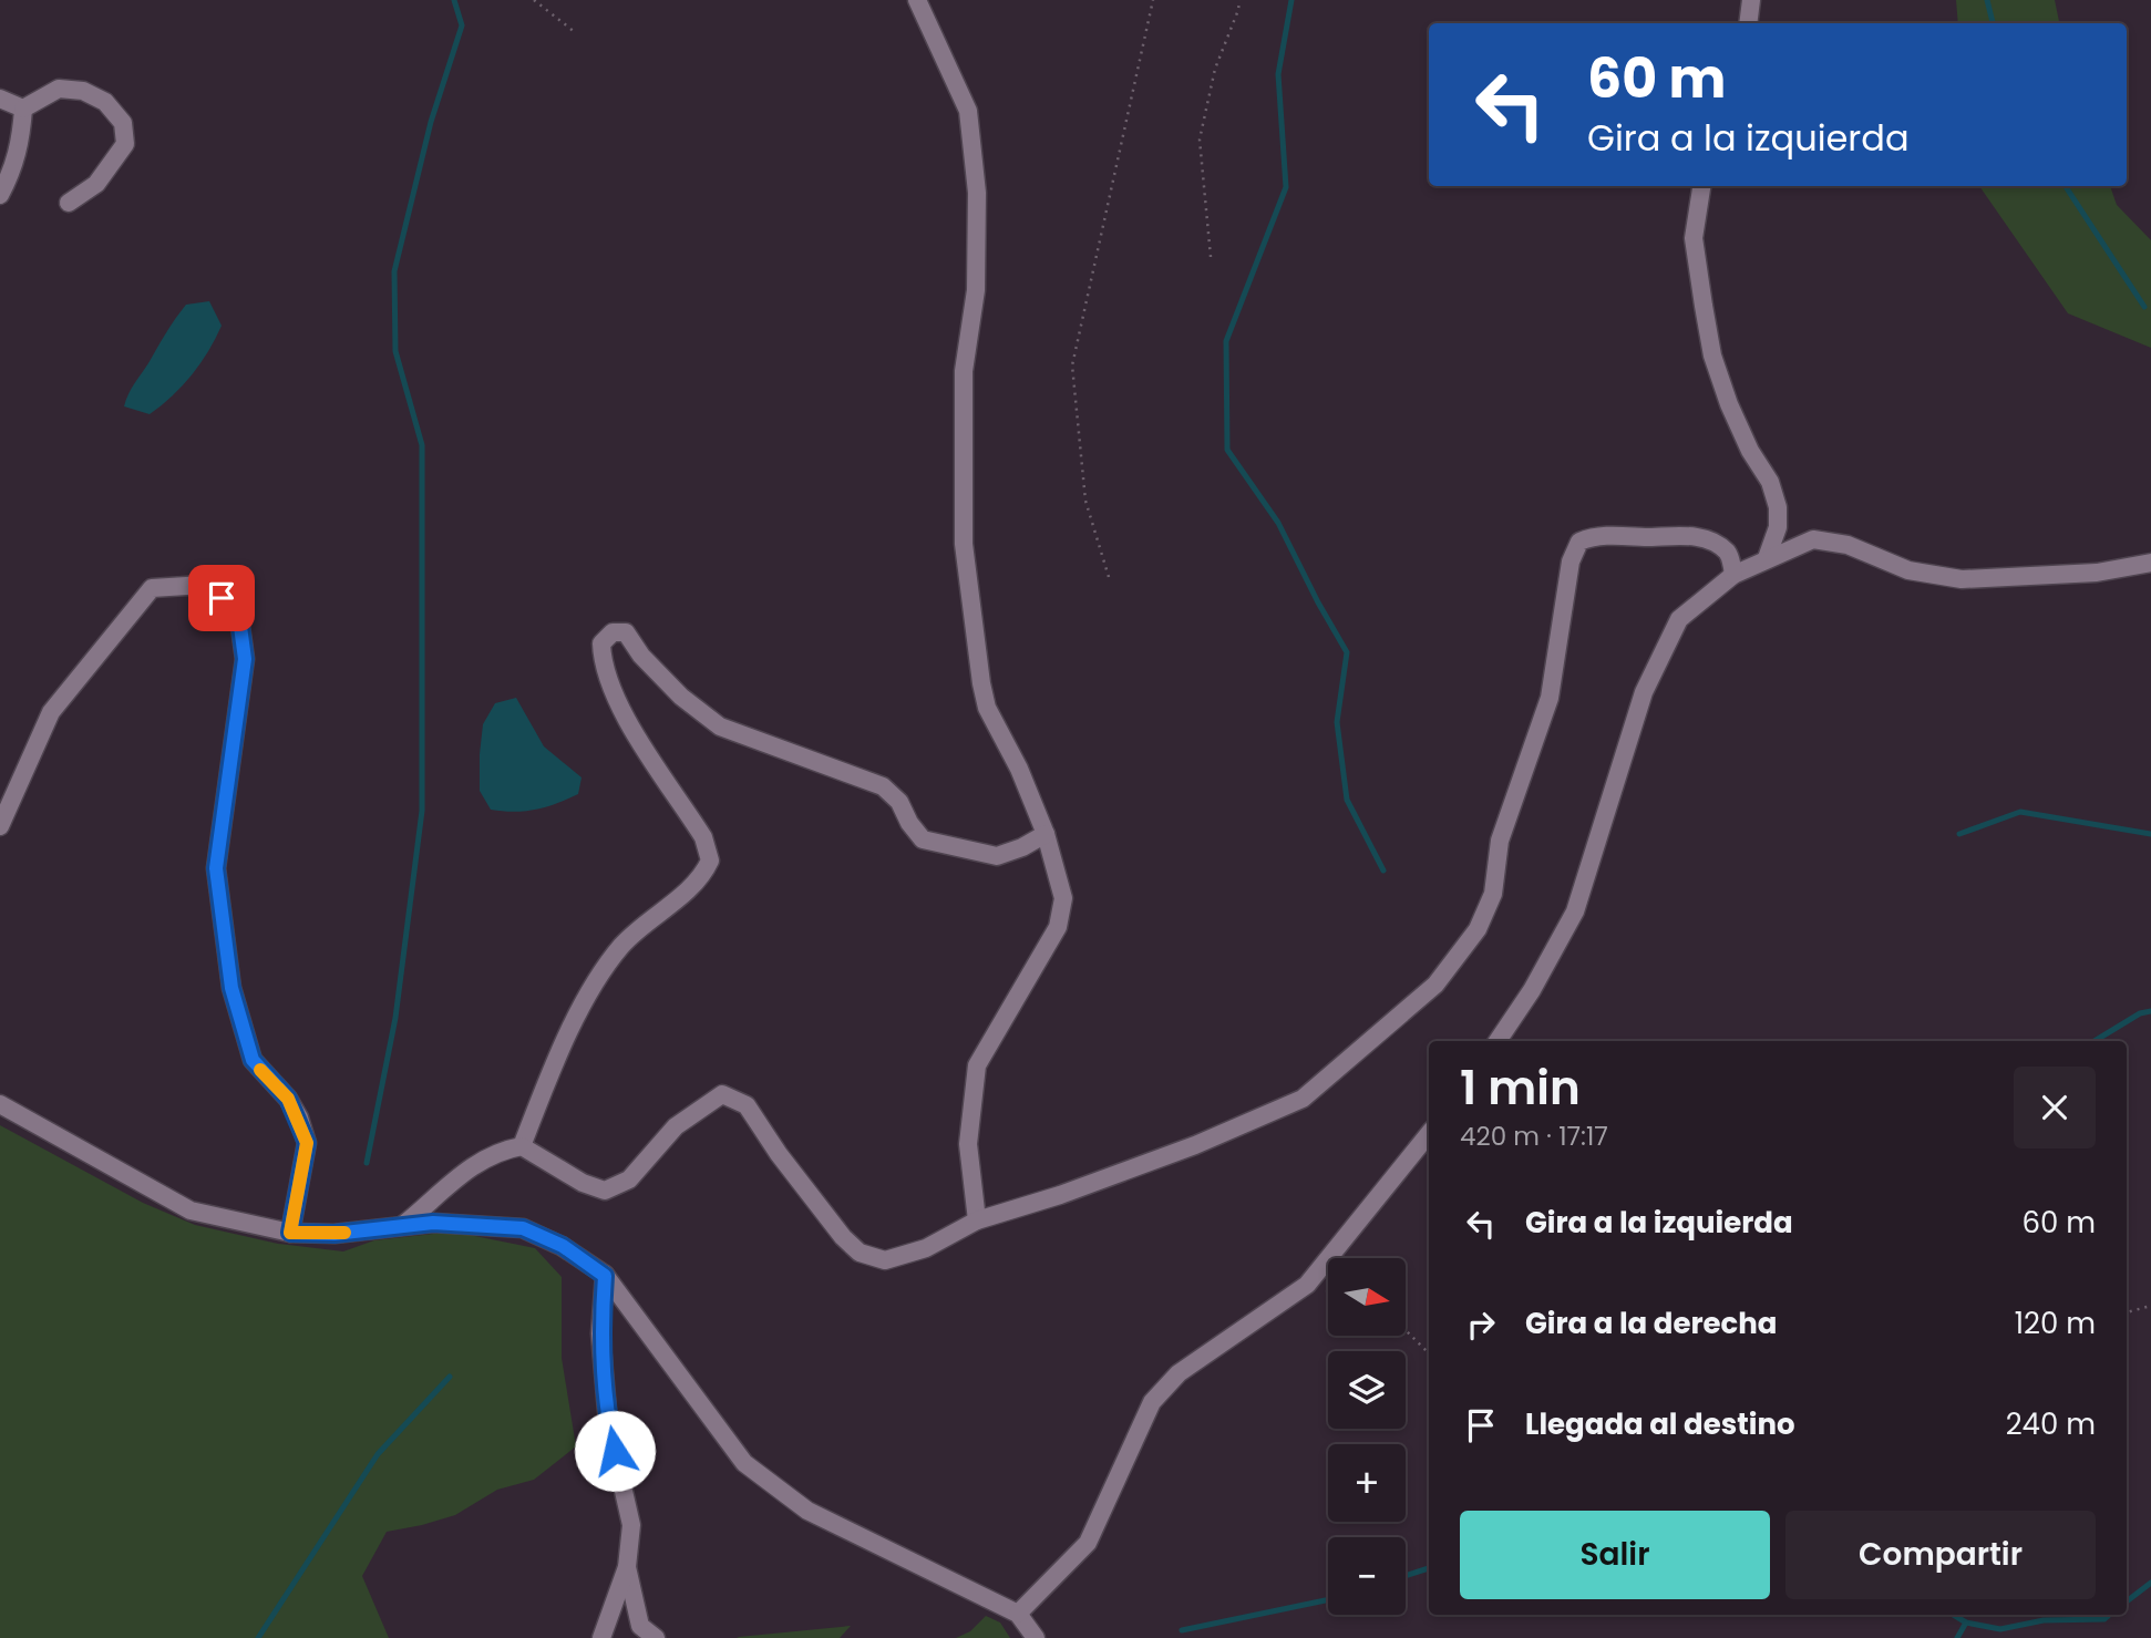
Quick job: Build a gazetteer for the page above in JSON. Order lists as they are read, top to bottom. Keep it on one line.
{"north":"right","page":{"turn":["60 m","Gira a la izquierda"],"heading":["1 min","420 m · 17:17"],"list":[{"name":"Gira a la izquierda","value":"60 m"},{"name":"Gira a la derecha","value":"120 m"},{"name":"Llegada al destino","value":"240 m"}],"map_buttons":["+","−"],"buttons":["Salir","Compartir"]}}
